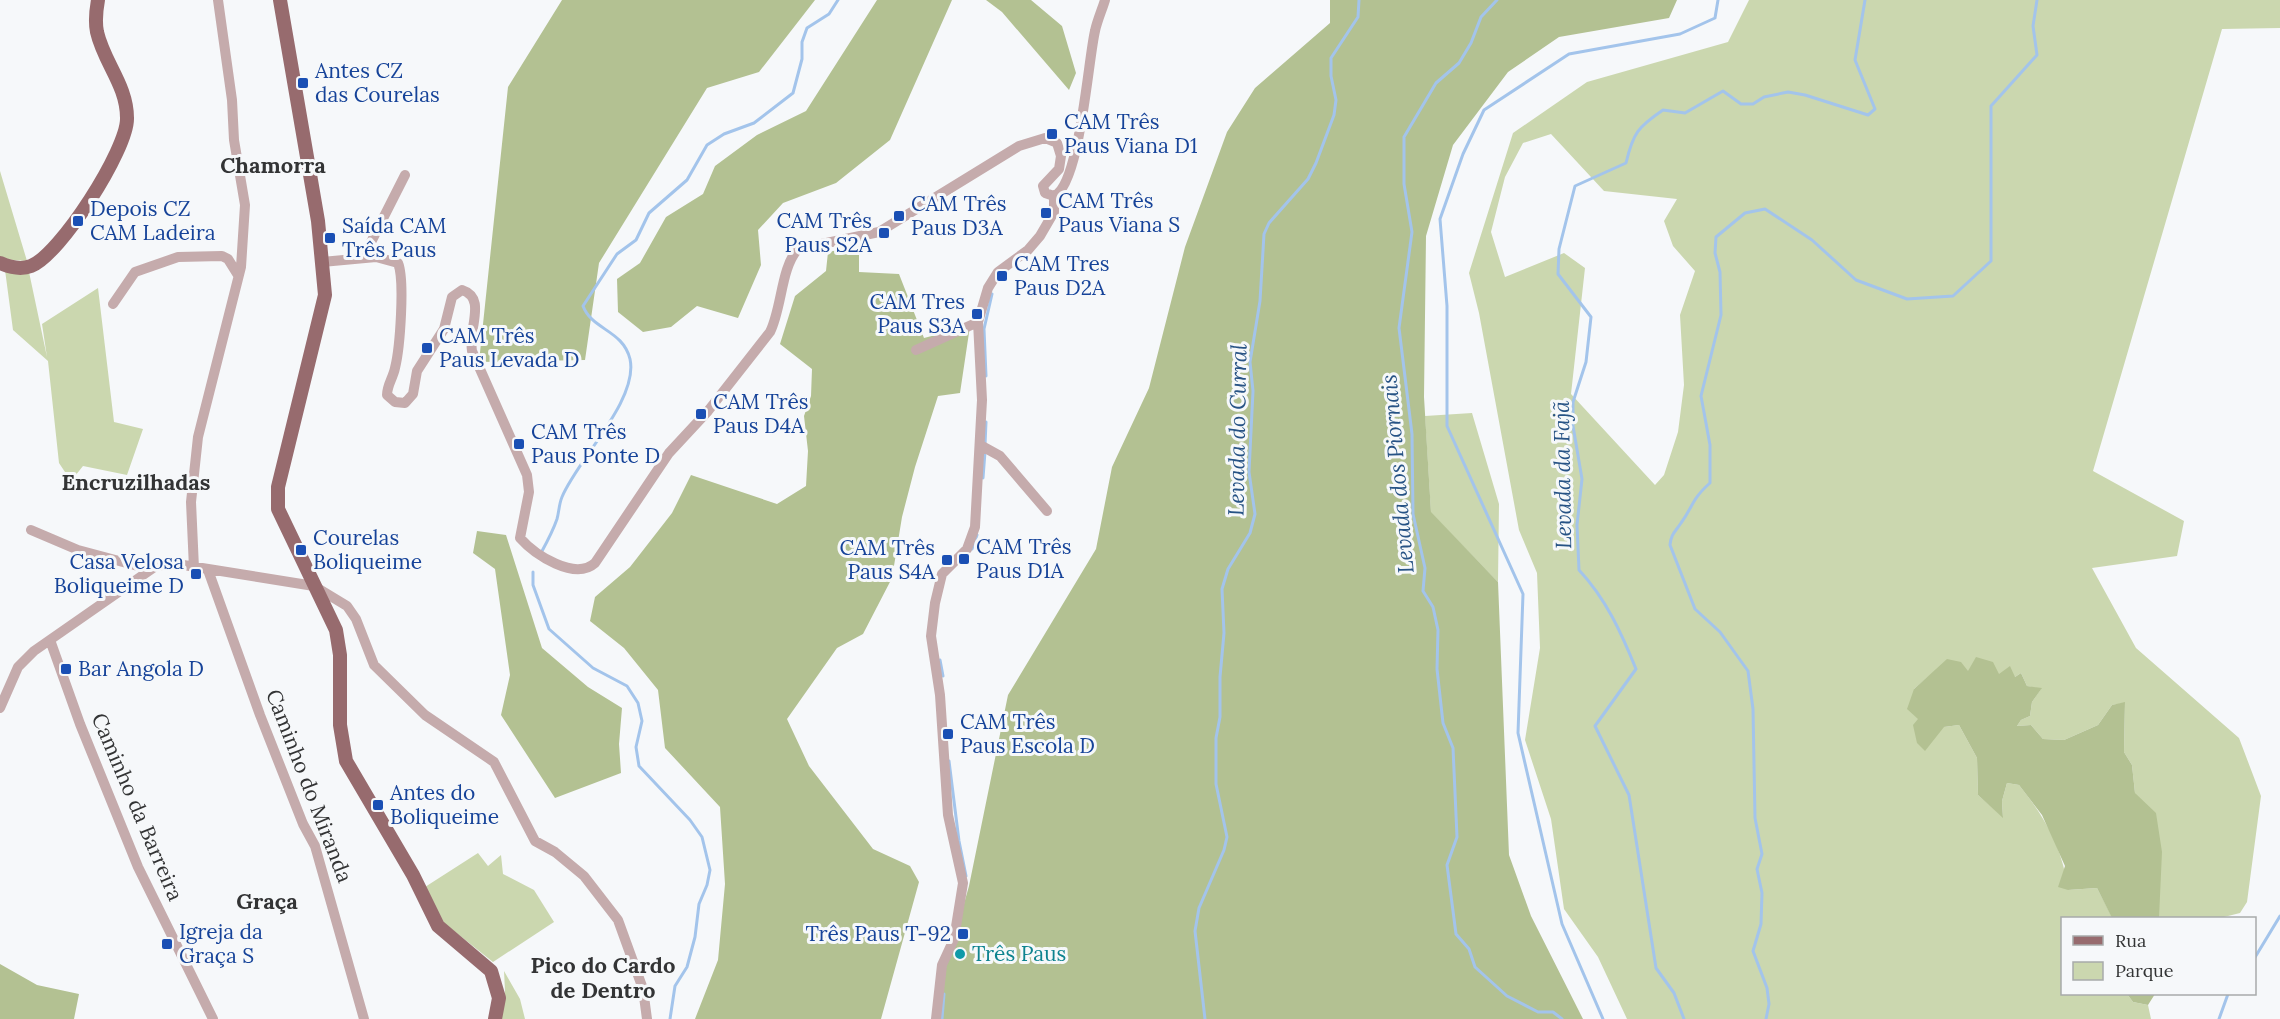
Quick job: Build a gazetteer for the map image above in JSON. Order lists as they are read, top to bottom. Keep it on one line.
{"streets":{"street":["Caminho do Miranda","Caminho da Barreira"]},"districts":["Chamorra","Encruzilhadas","Graça","Pico do Cardo de Dentro"],"water":["Levada do Curral","Levada dos Piornais","Levada da Fajã"],"places":{"transit":["Antes CZ das Courelas","CAM Três Paus Viana D1","CAM Três Paus Viana S","CAM Três Paus D3A","Depois CZ CAM Ladeira","CAM Três Paus S2A","Saída CAM Três Paus","CAM Tres Paus D2A","CAM Tres Paus S3A","CAM Três Paus Levada D","CAM Três Paus D4A","CAM Três Paus Ponte D","Courelas Boliqueime","CAM Três Paus D1A","CAM Três Paus S4A","Casa Velosa Boliqueime D","Bar Angola D","CAM Três Paus Escola D","Antes do Boliqueime","Três Paus T-92","Igreja da Graça S"],"other":["Três Paus"]},"legend":["Rua","Parque"]}
